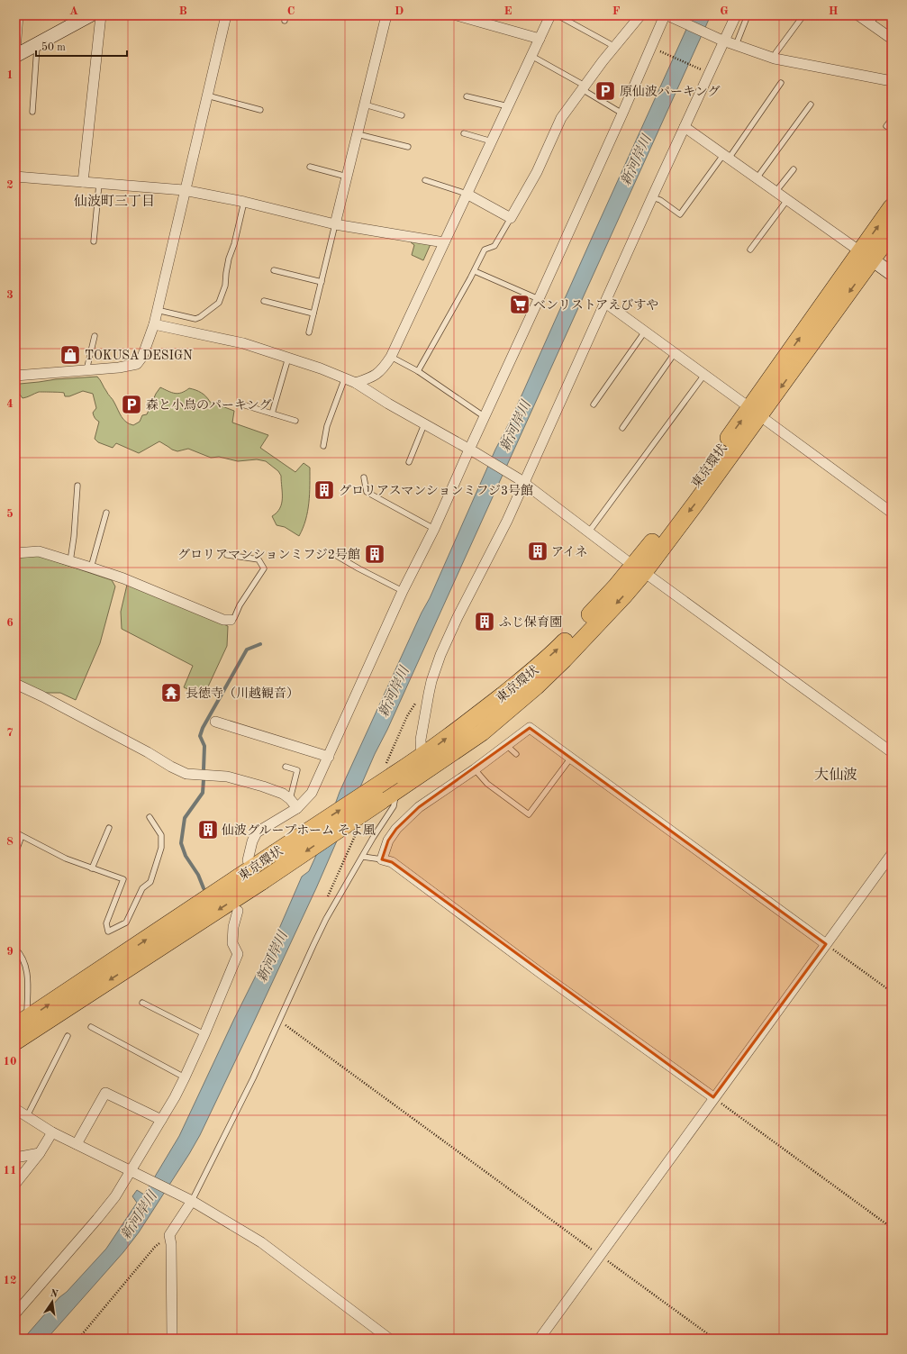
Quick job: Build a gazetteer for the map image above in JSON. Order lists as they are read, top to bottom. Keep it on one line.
{"streets":{"highway":["東京環状"]},"districts":["仙波町三丁目","大仙波"],"water":["新河岸川"],"places":{"parking":["原仙波パーキング","森と小鳥のパーキング"],"supermarket":["ベンリストアえびすや"],"shop":["TOKUSA DESIGN"],"building":["グロリアスマンションミフジ3号館","アイネ","グロリアマンションミフジ2号館","ふじ保育園","仙波グループホーム そよ風"],"temple":["長徳寺（川越観音）"]},"scale_bar":"50 m","north":"top","grid":{"columns":["A","B","C","D","E","F","G","H"],"rows":["1","2","3","4","5","6","7","8","9","10","11","12"]}}
